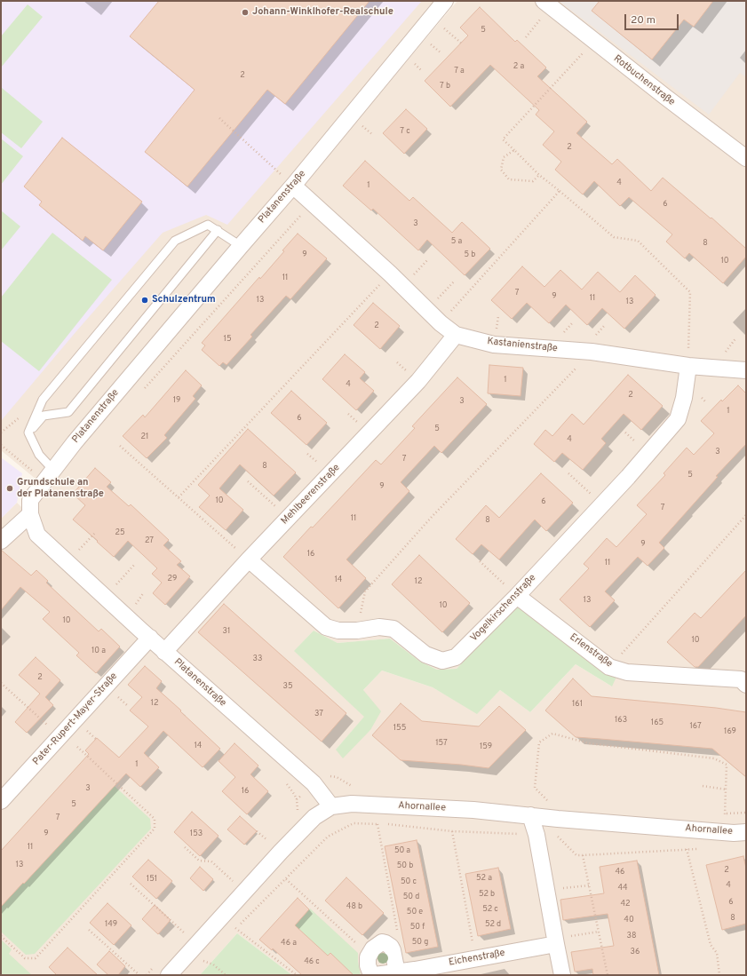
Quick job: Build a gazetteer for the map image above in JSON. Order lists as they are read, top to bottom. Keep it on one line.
{"streets":{"street":["Rotbuchenstraße","Platanenstraße","Kastanienstraße","Mehlbeerenstraße","Vogelkirschenstraße","Erlenstraße","Pater-Rupert-Mayer-Straße","Ahornallee","Eichenstraße"]},"crossings":[["Platanenstraße","Kastanienstraße"],["Platanenstraße","Mehlbeerenstraße"],["Platanenstraße","Pater-Rupert-Mayer-Straße"],["Platanenstraße","Ahornallee"],["Kastanienstraße","Mehlbeerenstraße"],["Kastanienstraße","Vogelkirschenstraße"],["Mehlbeerenstraße","Vogelkirschenstraße"],["Vogelkirschenstraße","Erlenstraße"]],"places":["Johann-Winklhofer-Realschule","Schulzentrum","Grundschule an der Platanenstraße"],"house_numbers":["5","2 a","7 a","2","7 b","7 c","2","4","1","6","3","5 a","8","9","5 b","10","11","7","9","11","13","13","2","15","1","4","2","19","3","1","6","5","21","4","3","7","8","5","9","10","6","7","11","8","25","27","9","16","11","29","14","12","13","10","10","31","10","10 a","33","2","35","12","161","37","163","165","167","155","169","157","14","159","1","3","16","5","7","9","153","11","50 a","13","50 b","2","46","52 a","151","50 c","4","44","52 b","50 d","6","42","48 b","52 c","50 e","8","40","149","52 d","50 f","38","50 g","46 a","36","46 c"],"scale_bar":"20 m"}
